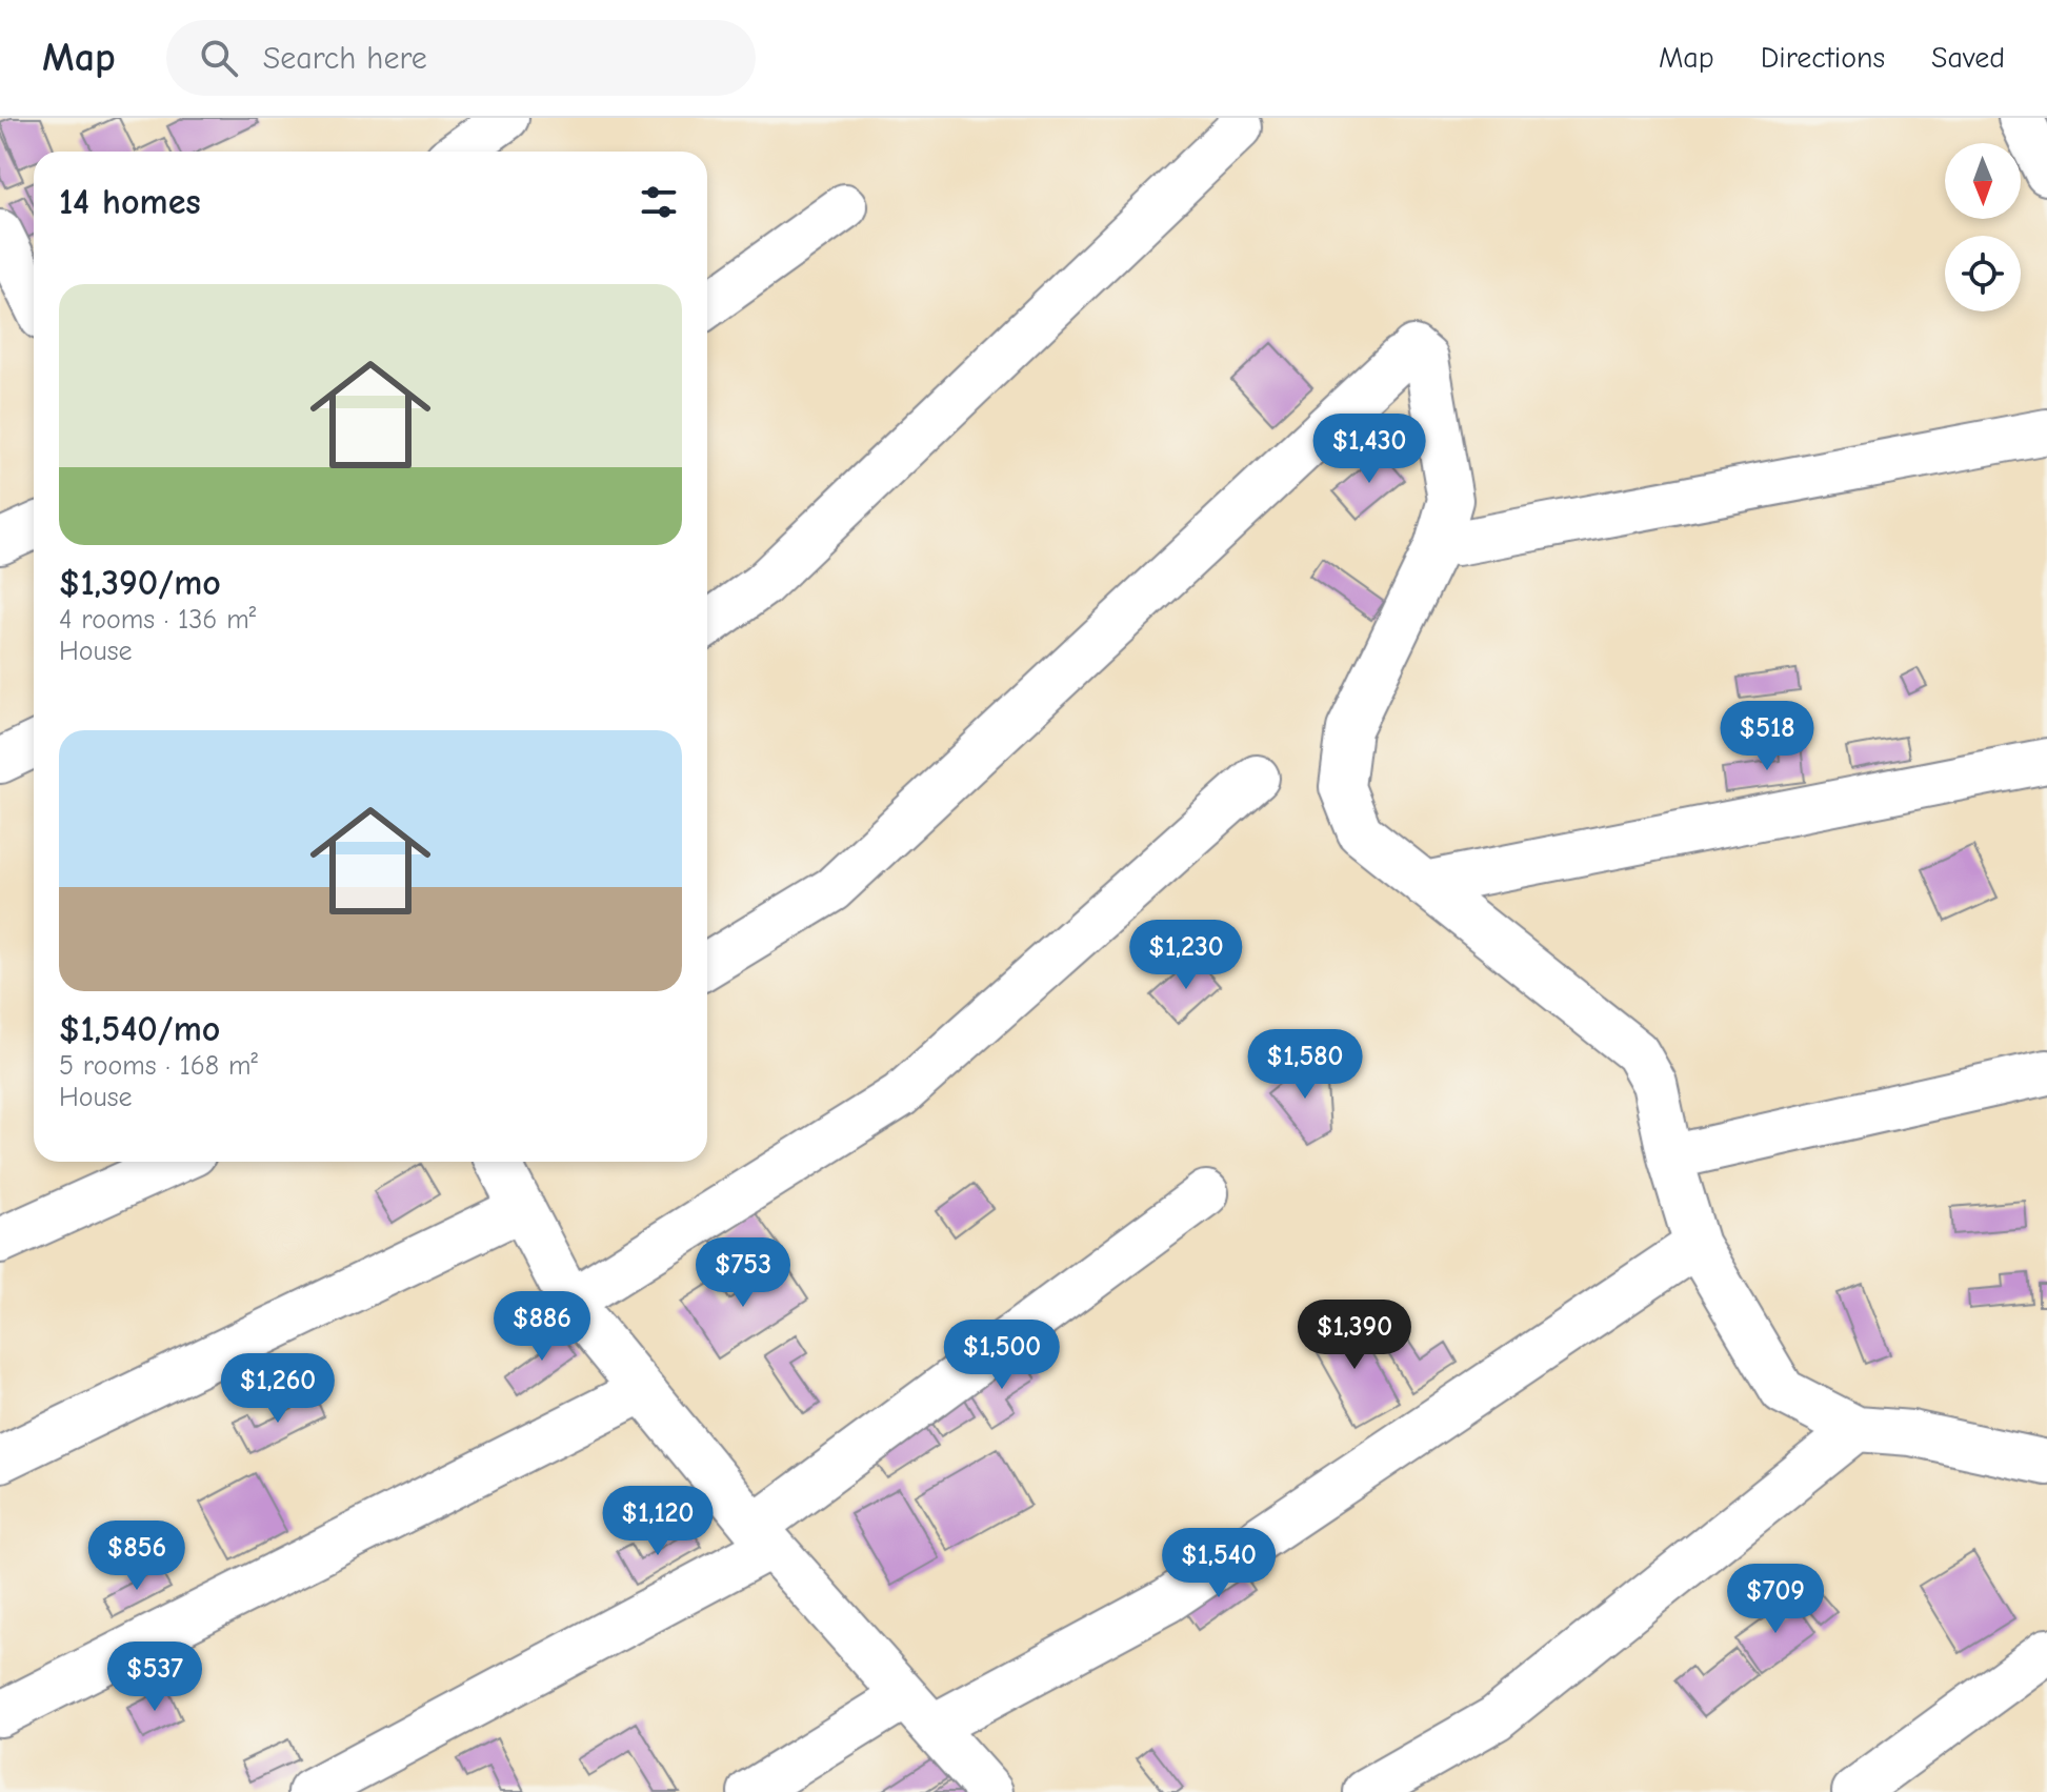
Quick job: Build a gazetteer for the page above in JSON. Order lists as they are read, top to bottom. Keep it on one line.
{"north":"bottom","page":{"header":"Map","search":"Search here","nav":["Map","Directions","Saved"],"heading":"14 homes","list":[{"name":"$1,390/mo","note":"4 rooms · 136 m² · House"},{"name":"$1,540/mo","note":"5 rooms · 168 m² · House"}],"price":["$1,430","$518","$1,230","$1,580","$753","$886","$1,390","$1,500","$1,260","$1,120","$856","$1,540","$709","$537"]}}
